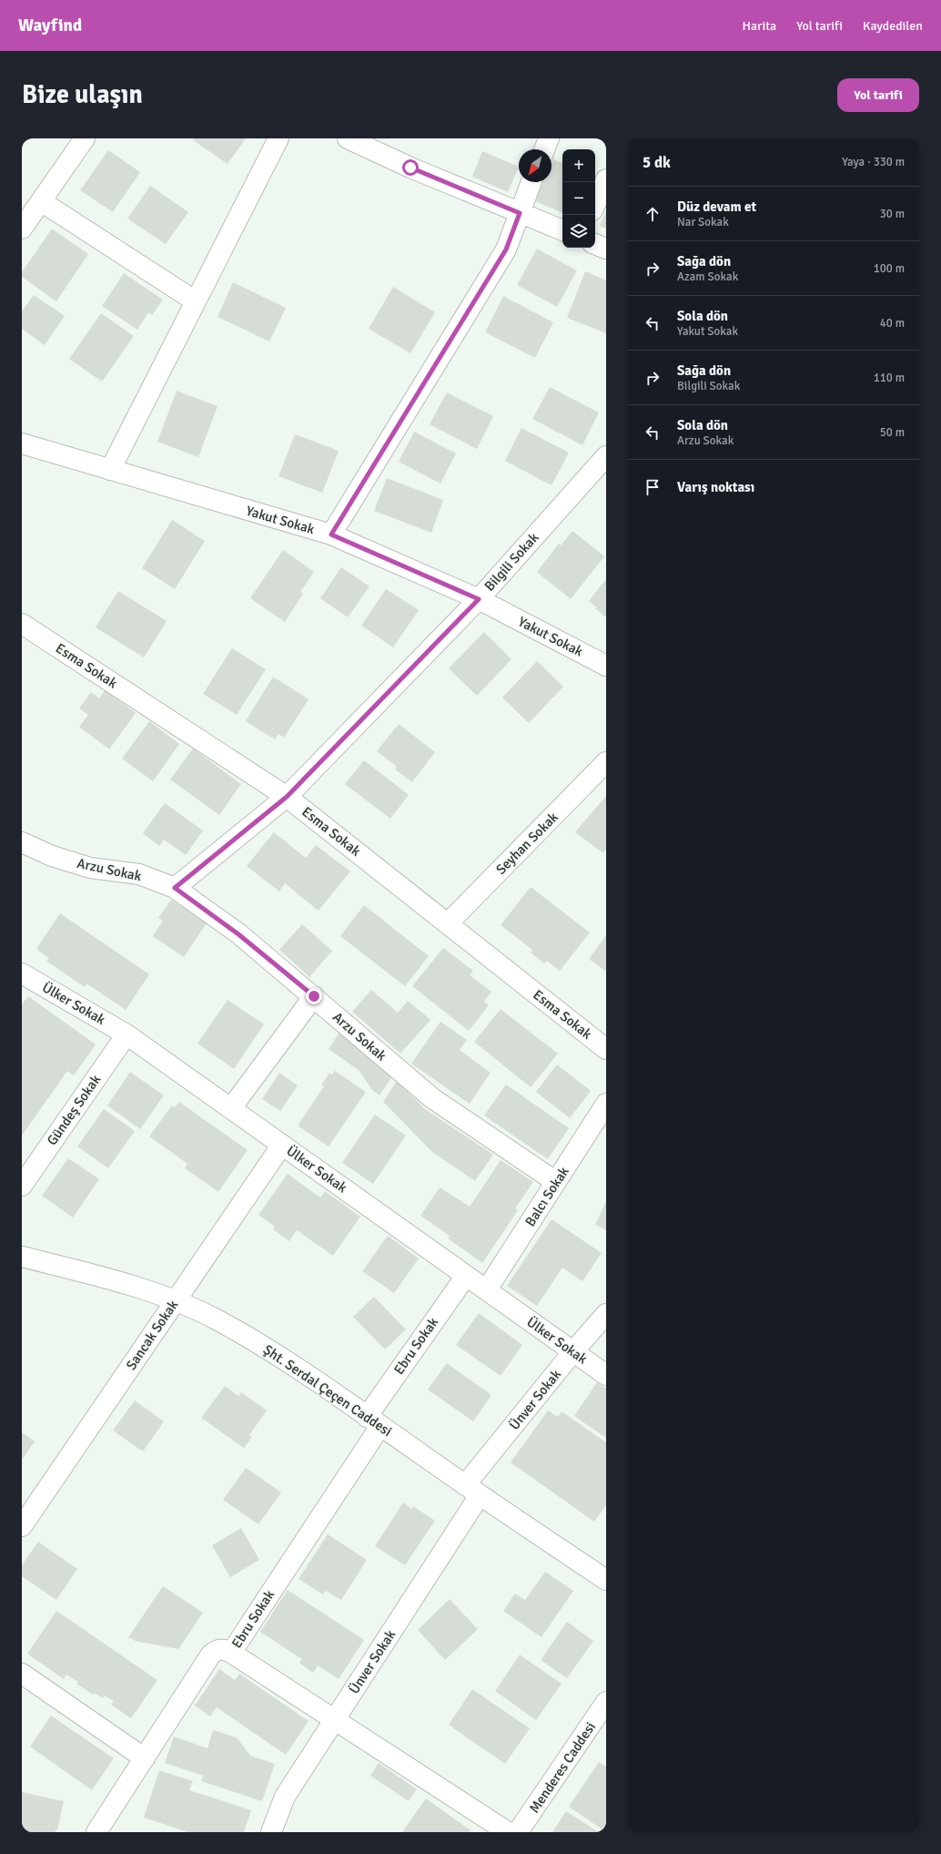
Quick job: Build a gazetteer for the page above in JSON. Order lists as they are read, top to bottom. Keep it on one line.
{"streets":{"street":["Yakut Sokak","Bilgili Sokak","Esma Sokak","Seyhan Sokak","Arzu Sokak","Ülker Sokak","Gündeş Sokak","Balcı Sokak","Sancak Sokak","Ebru Sokak","Şht. Serdal Çeçen Caddesi","Ünver Sokak","Menderes Caddesi"]},"crossings":[["Yakut Sokak","Bilgili Sokak"],["Bilgili Sokak","Esma Sokak"],["Bilgili Sokak","Arzu Sokak"],["Esma Sokak","Seyhan Sokak"],["Arzu Sokak","Balcı Sokak"],["Ülker Sokak","Gündeş Sokak"],["Ülker Sokak","Balcı Sokak"],["Ülker Sokak","Sancak Sokak"],["Ülker Sokak","Ebru Sokak"],["Ülker Sokak","Ünver Sokak"],["Sancak Sokak","Şht. Serdal Çeçen Caddesi"],["Ebru Sokak","Şht. Serdal Çeçen Caddesi"],["Şht. Serdal Çeçen Caddesi","Ünver Sokak"]],"north":"bottom left","page":{"header":"Wayfind","nav":["Harita","Yol tarifi","Kaydedilen"],"buttons":"Yol tarifi","title":"Bize ulaşın","heading":["5 dk","Yaya · 330 m"],"map_buttons":["+","−"],"list":[["Düz devam et","Nar Sokak","30 m"],["Sağa dön","Azam Sokak","100 m"],["Sola dön","Yakut Sokak","40 m"],["Sağa dön","Bilgili Sokak","110 m"],["Sola dön","Arzu Sokak","50 m"],"Varış noktası"]}}
